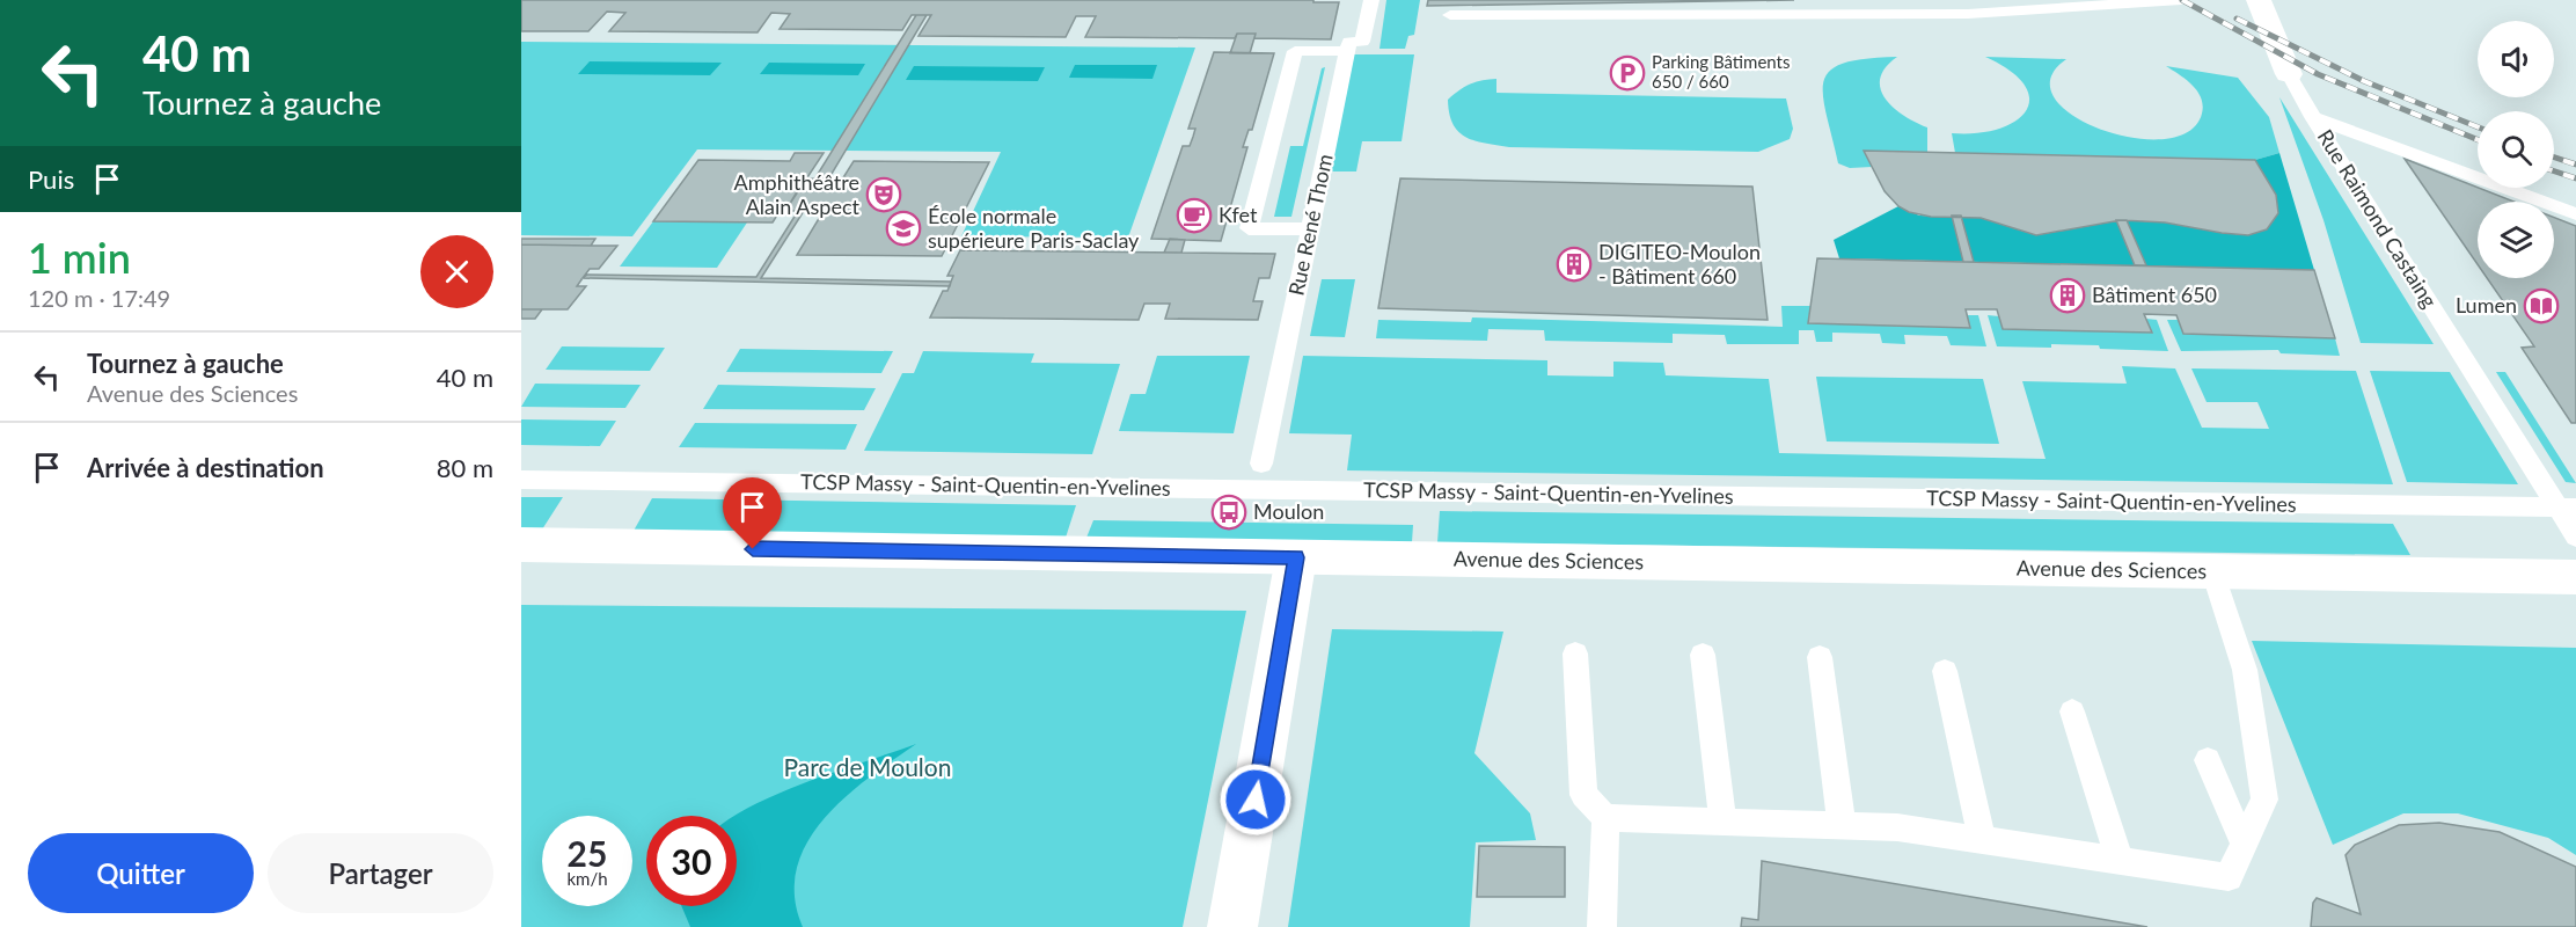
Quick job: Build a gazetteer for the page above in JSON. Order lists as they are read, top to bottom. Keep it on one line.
{"streets":{"street":["Rue Raimond Castaing","Avenue des Sciences"],"lane":["Rue René Thom","TCSP Massy - Saint-Quentin-en-Yvelines"]},"crossings":[["Rue Raimond Castaing","TCSP Massy - Saint-Quentin-en-Yvelines"]],"parks":["Parc de Moulon"],"places":{"parking":["Parking Bâtiments 650 / 660"],"theatre":["Amphithéâtre Alain Aspect"],"cafe":["Kfet"],"school or university":["École normale supérieure Paris-Saclay"],"building":["DIGITEO-Moulon - Bâtiment 660","Bâtiment 650"],"library":["Lumen"],"bus stop":["Moulon"]},"page":{"turn":["40 m","Tournez à gauche"],"then":"Puis","heading":["1 min","120 m · 17:49"],"list":[{"name":"Tournez à gauche","note":"Avenue des Sciences","value":"40 m"},{"name":"Arrivée à destination","value":"80 m"}],"speed":"25 km/h","limit":"30","buttons":["Quitter","Partager"]}}
